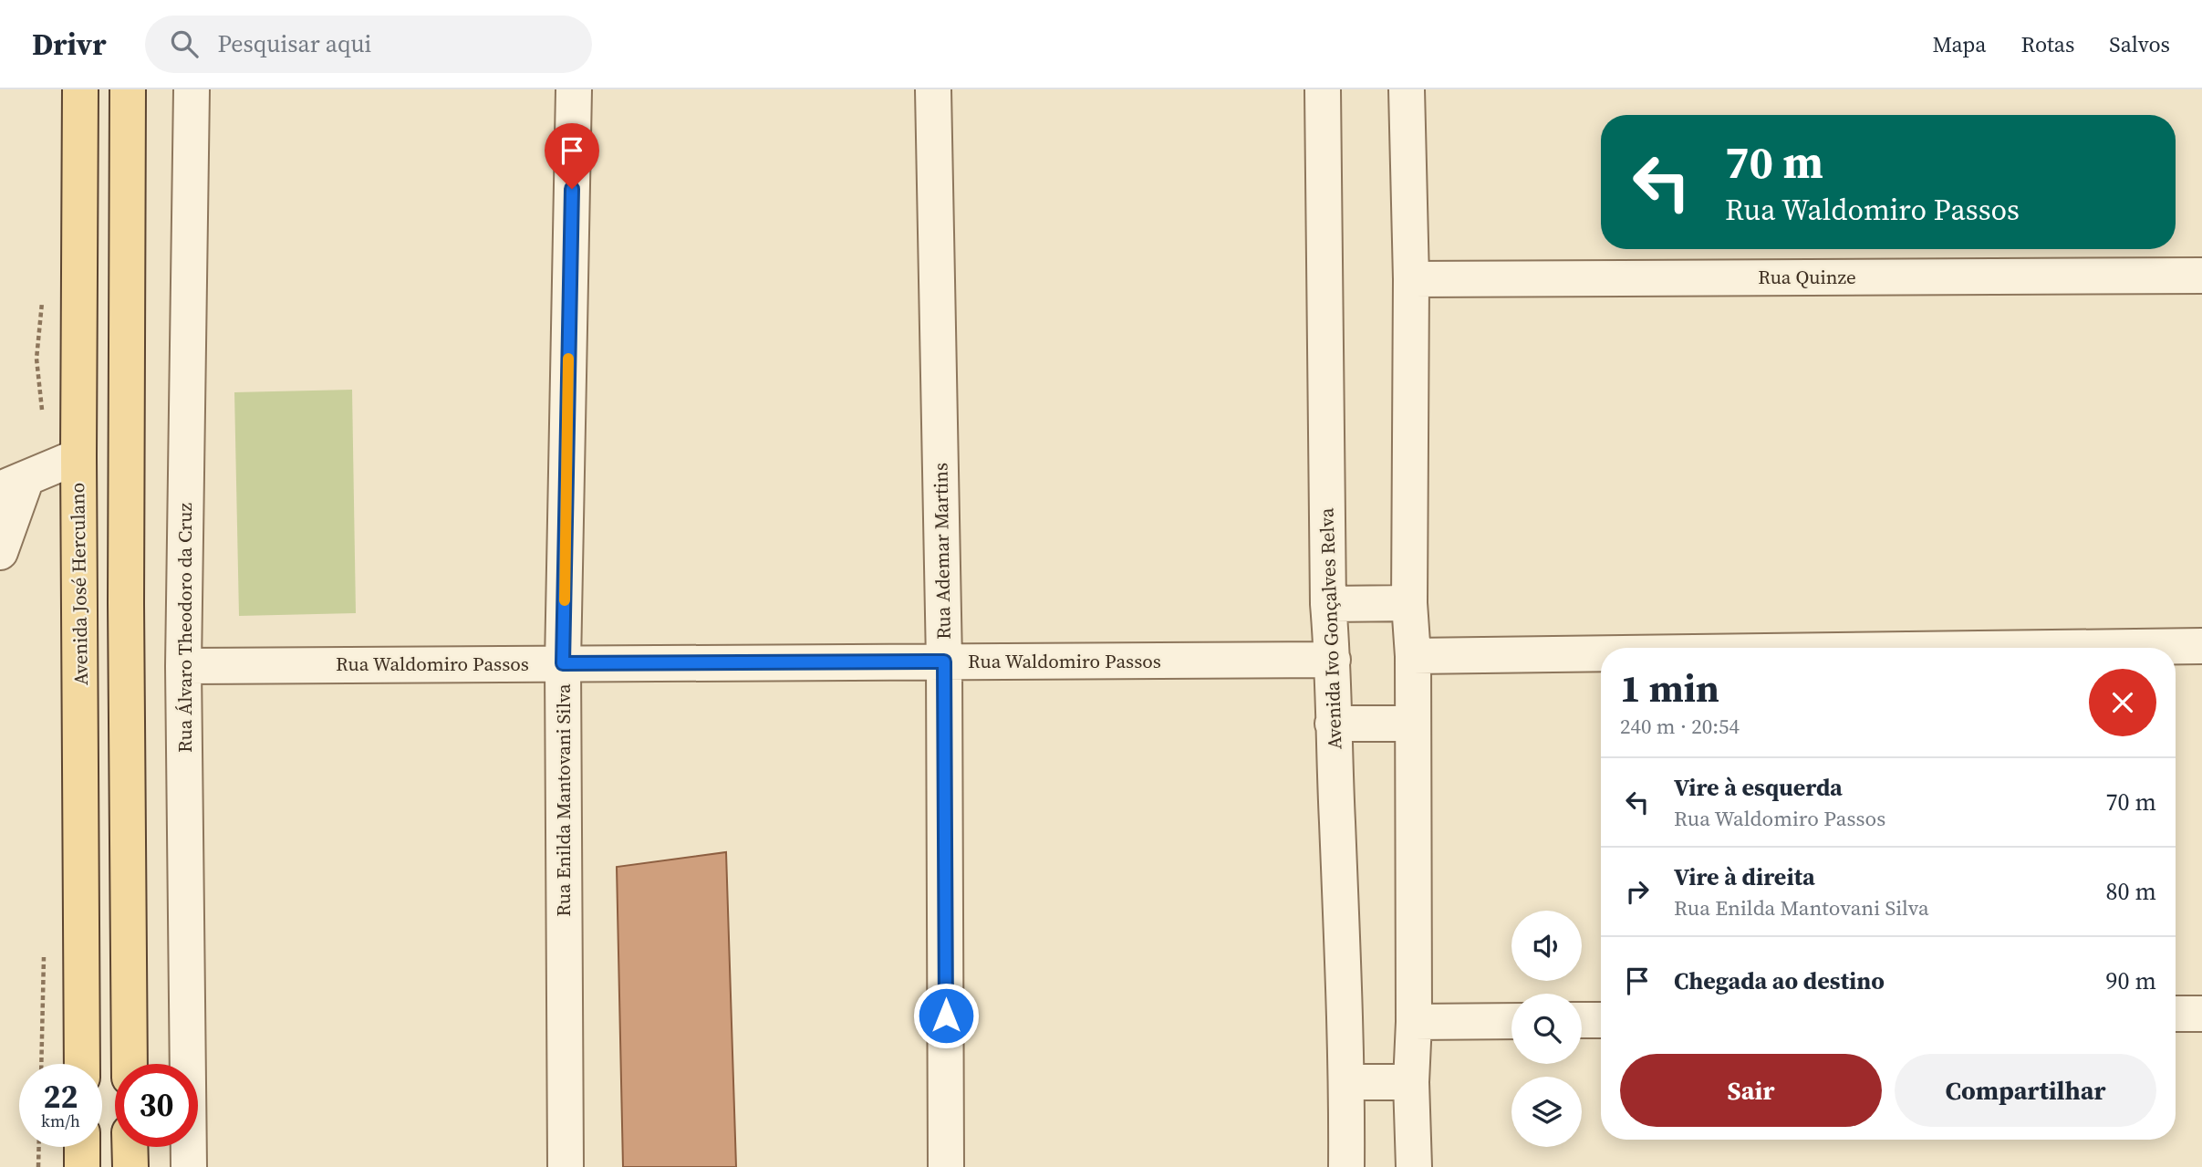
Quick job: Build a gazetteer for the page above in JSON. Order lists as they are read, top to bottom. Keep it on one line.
{"streets":{"main road":["Avenida José Herculano"],"street":["Rua Quinze","Rua Ademar Martins","Rua Álvaro Theodoro da Cruz","Avenida Ivo Gonçalves Relva","Rua Waldomiro Passos","Rua Enilda Mantovani Silva"]},"crossings":[["Rua Ademar Martins","Rua Waldomiro Passos"],["Rua Álvaro Theodoro da Cruz","Rua Waldomiro Passos"],["Avenida Ivo Gonçalves Relva","Rua Waldomiro Passos"],["Rua Waldomiro Passos","Rua Enilda Mantovani Silva"]],"page":{"header":"Drivr","search":"Pesquisar aqui","nav":["Mapa","Rotas","Salvos"],"turn":["70 m","Rua Waldomiro Passos"],"heading":["1 min","240 m · 20:54"],"list":[{"name":"Vire à esquerda","note":"Rua Waldomiro Passos","value":"70 m"},{"name":"Vire à direita","note":"Rua Enilda Mantovani Silva","value":"80 m"},{"name":"Chegada ao destino","value":"90 m"}],"buttons":["Sair","Compartilhar"],"speed":"22 km/h","limit":"30"}}
